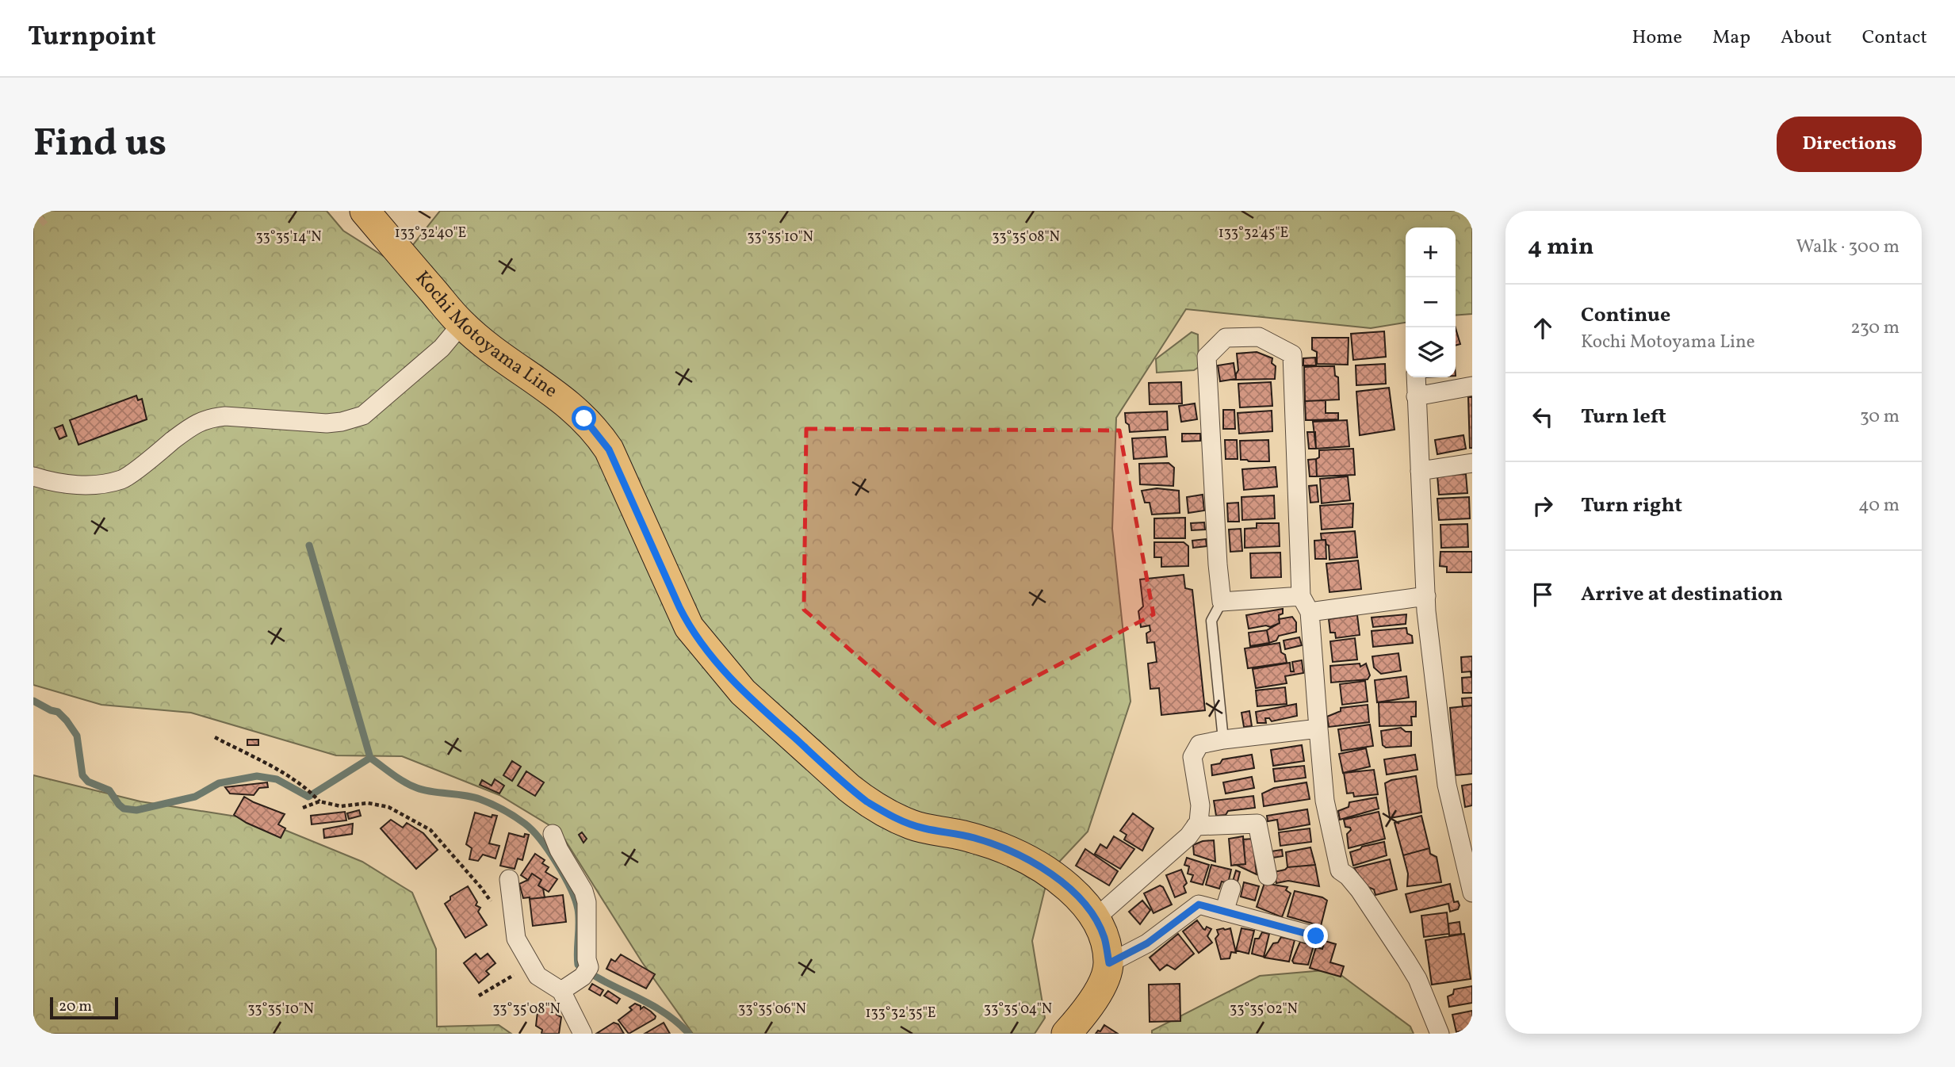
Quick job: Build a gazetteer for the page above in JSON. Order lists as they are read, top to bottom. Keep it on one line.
{"streets":{"main road":["Kochi Motoyama Line"]},"scale_bar":"20 m","page":{"header":"Turnpoint","nav":["Home","Map","About","Contact"],"buttons":"Directions","title":"Find us","heading":["4 min","Walk · 300 m"],"map_buttons":["+","−"],"list":[["Continue","Kochi Motoyama Line","230 m"],["Turn left","30 m"],["Turn right","40 m"],"Arrive at destination"],"scale":"20 m"},"coordinates":["133°32'40\"E","133°32'45\"E","33°35'14\"N","33°35'10\"N","33°35'08\"N","33°35'06\"N","33°35'04\"N","33°35'02\"N","133°32'35\"E"]}
